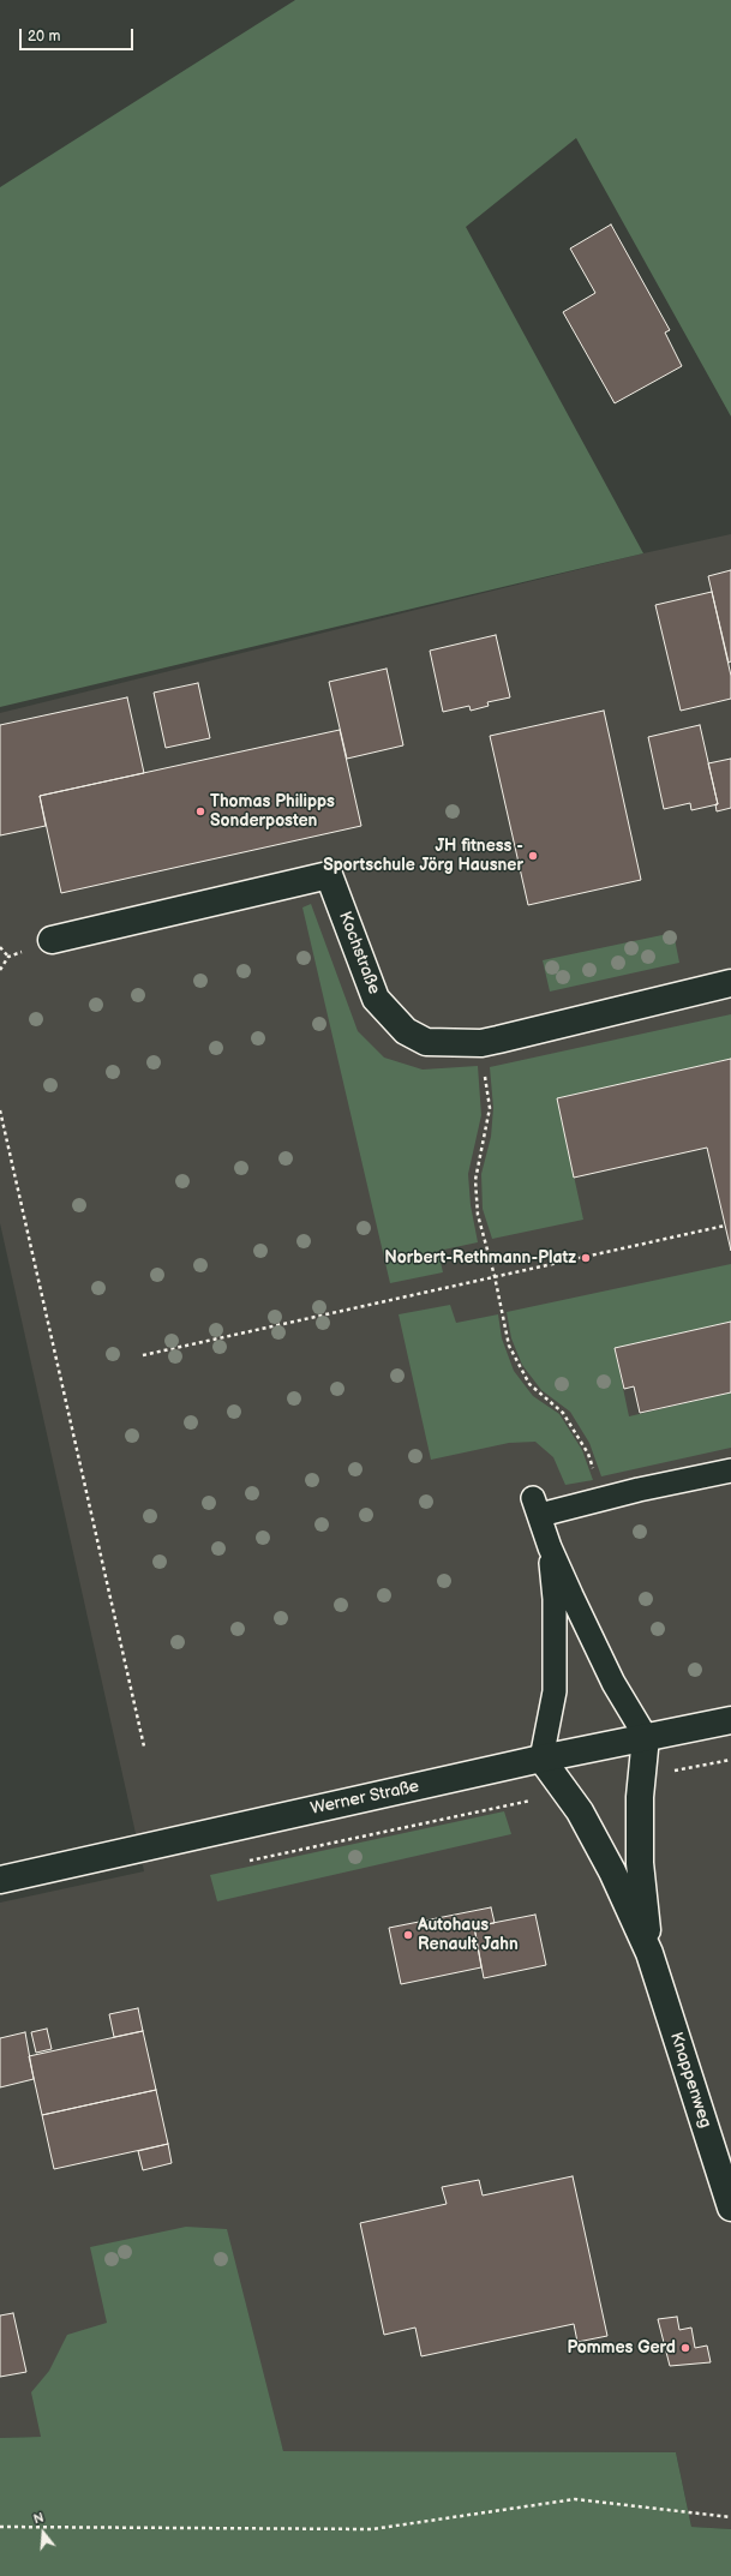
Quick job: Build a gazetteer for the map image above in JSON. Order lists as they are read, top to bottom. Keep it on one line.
{"streets":{"street":["Kochstraße","Werner Straße","Knappenweg"]},"crossings":[["Werner Straße","Knappenweg"]],"places":["Thomas Philipps Sonderposten","JH fitness - Sportschule Jörg Hausner","Norbert-Rethmann-Platz","Autohaus Renault Jahn","Pommes Gerd"],"scale_bar":"20 m","north":"top"}
